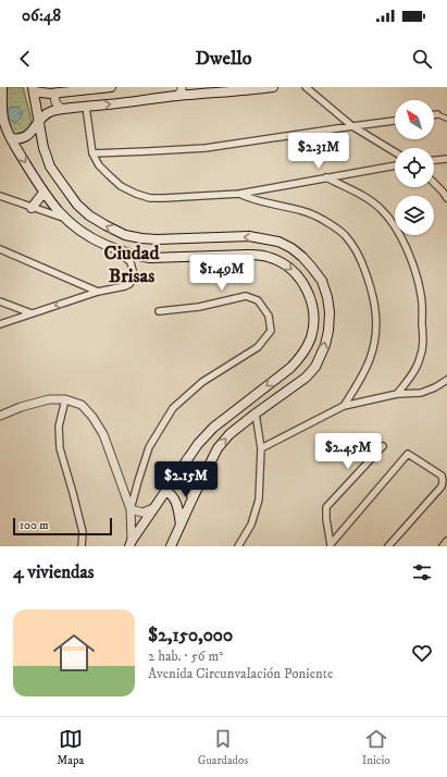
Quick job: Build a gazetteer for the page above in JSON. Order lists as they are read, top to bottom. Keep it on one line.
{"districts":["Ciudad Brisas"],"scale_bar":"100 m","north":"top left","page":{"status":"06:48","header":"Dwello","price":["$2.31M","$1.49M","$2.45M","$2.15M"],"scale":"100 m","heading":"4 viviendas","list":[{"name":"$2,150,000","note":"2 hab. · 56 m² · Avenida Circunvalación Poniente"}],"tabs":["Mapa","Guardados","Inicio"]}}
